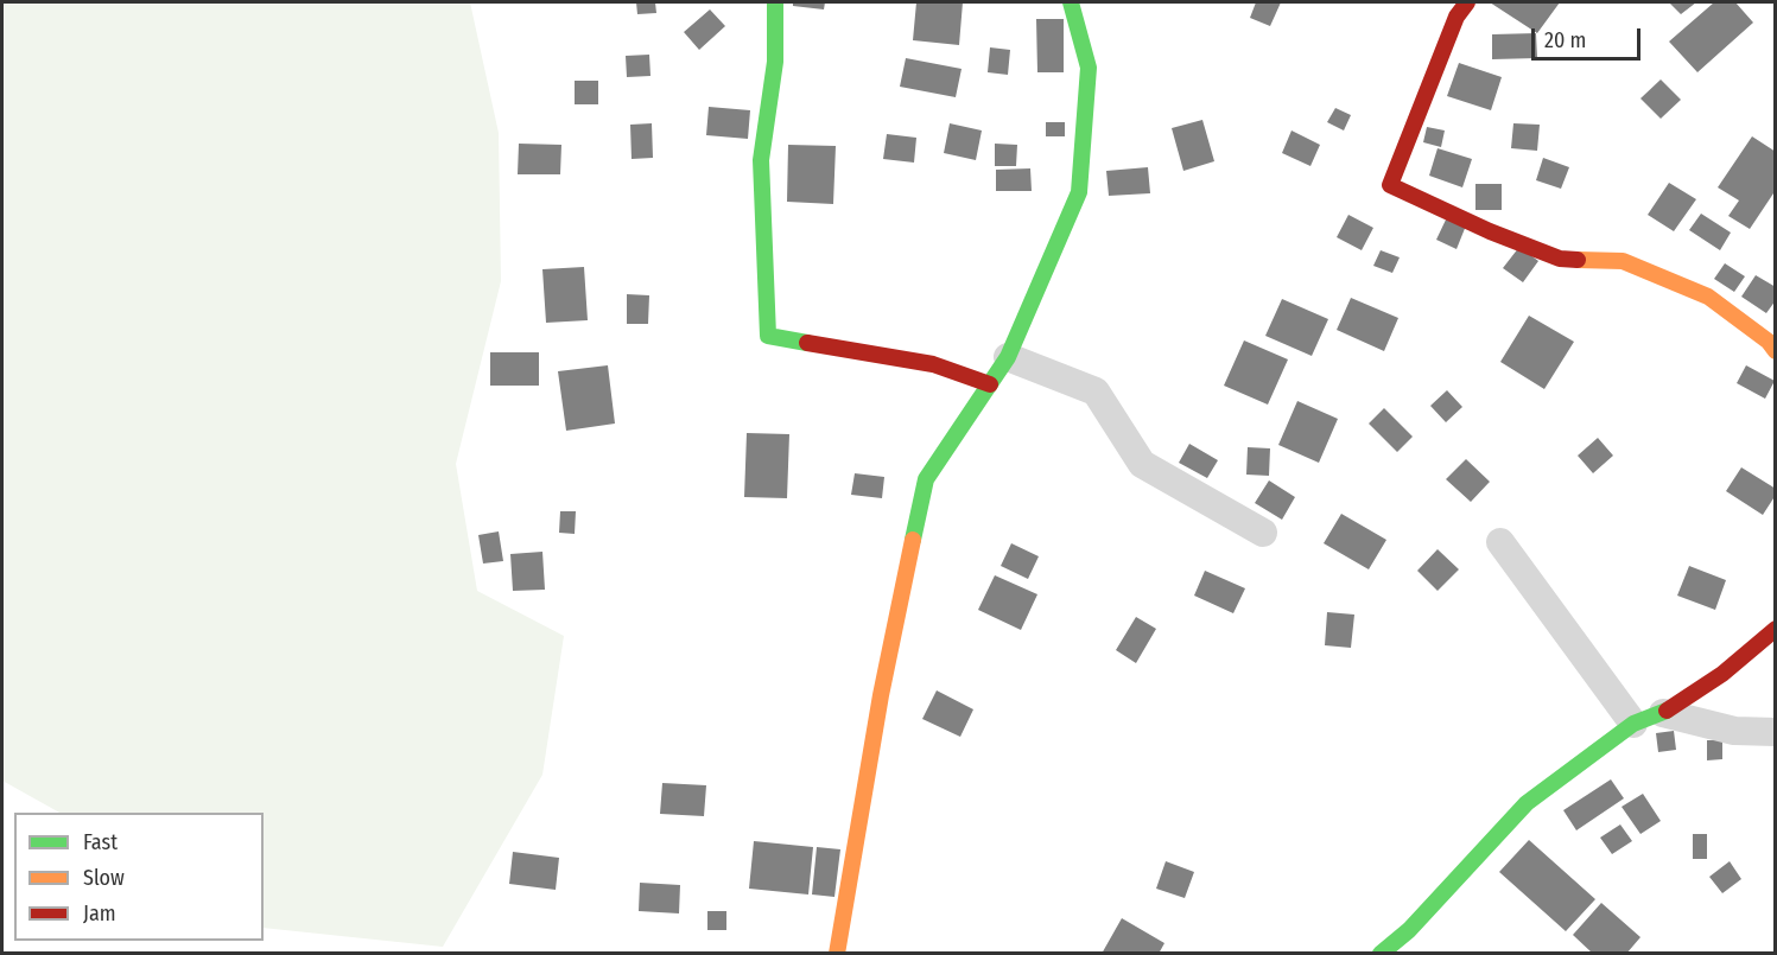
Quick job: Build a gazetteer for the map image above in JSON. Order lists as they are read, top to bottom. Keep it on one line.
{"legend":["Fast","Slow","Jam"],"scale_bar":"20 m"}
